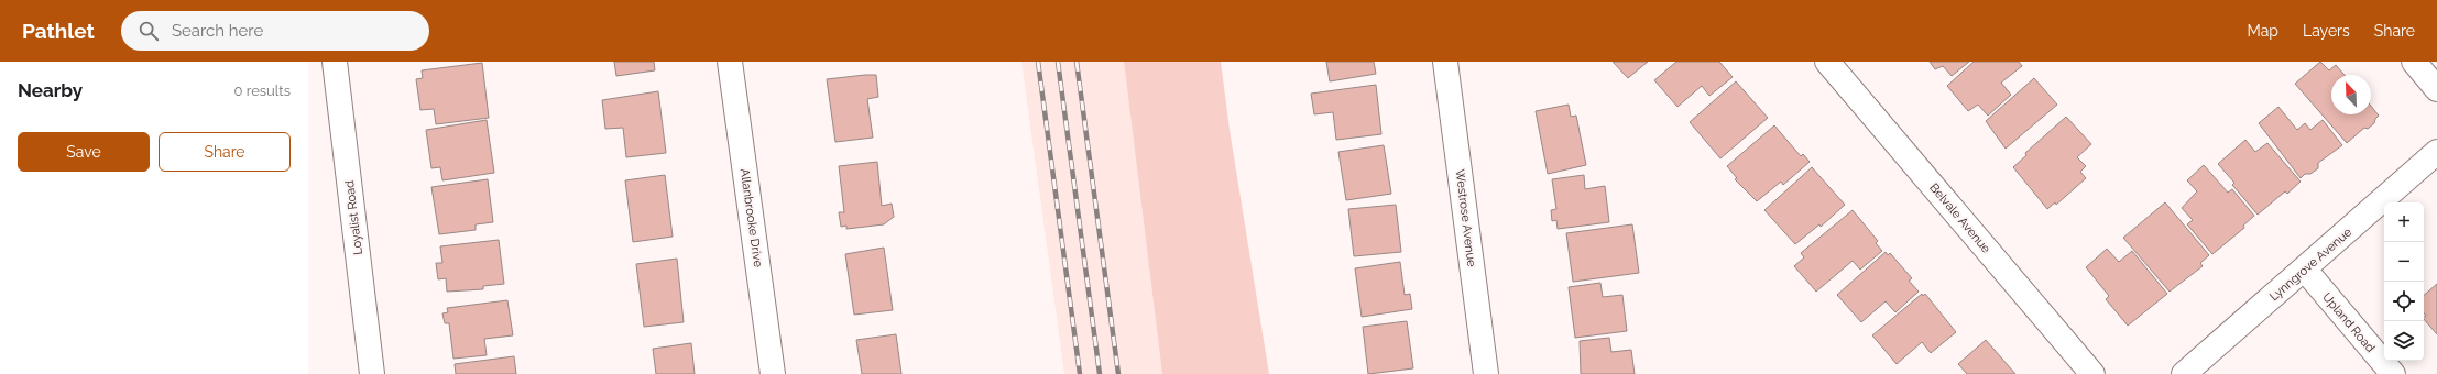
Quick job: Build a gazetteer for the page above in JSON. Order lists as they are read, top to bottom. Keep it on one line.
{"streets":{"street":["Loyalist Road","Allanbrooke Drive","Westrose Avenue","Belvale Avenue","Lynngrove Avenue","Upland Road"]},"crossings":[["Lynngrove Avenue","Upland Road"]],"north":"top left","page":{"header":"Pathlet","search":"Search here","nav":["Map","Layers","Share"],"heading":["Nearby","0 results"],"buttons":["Save","Share"],"map_buttons":["+","−"]}}
